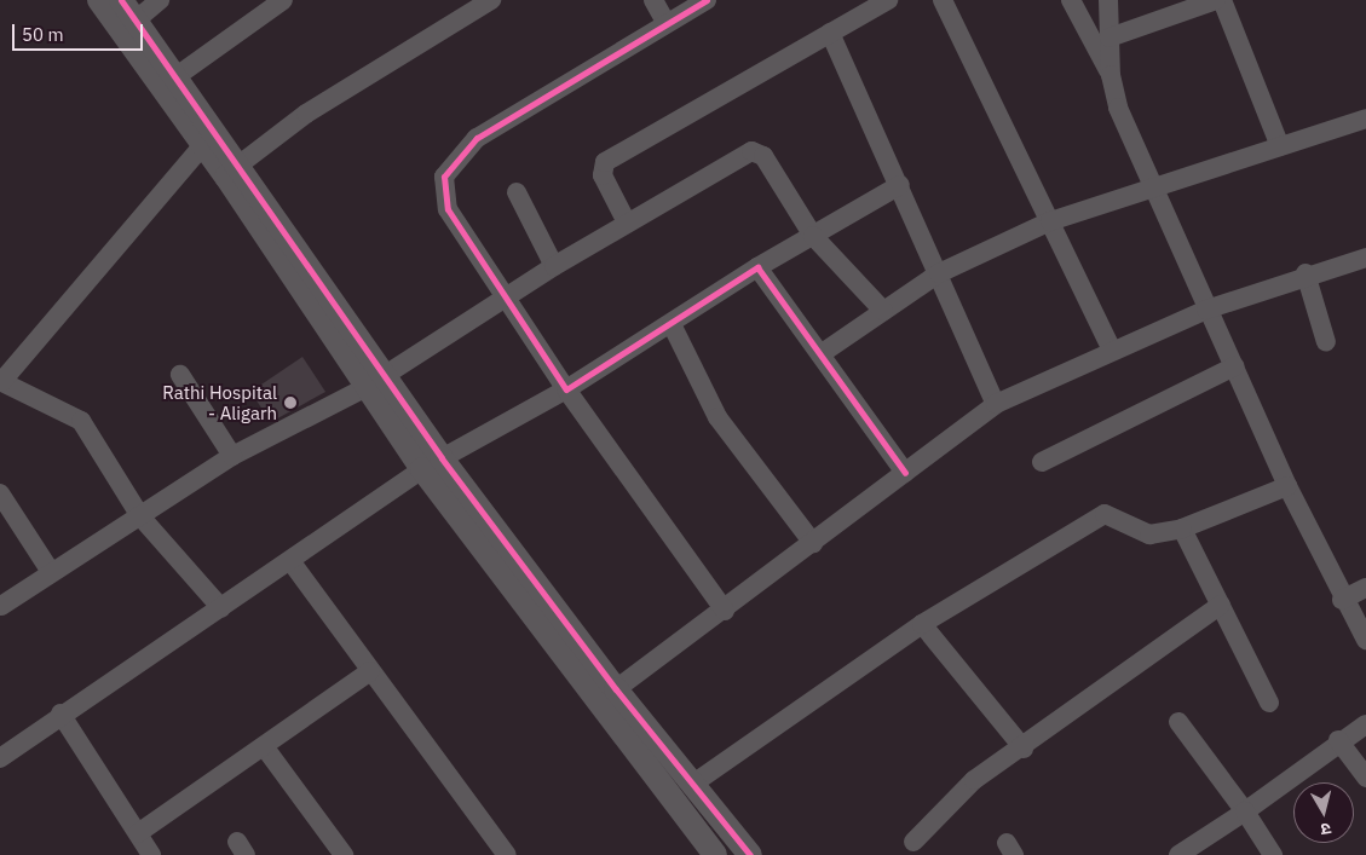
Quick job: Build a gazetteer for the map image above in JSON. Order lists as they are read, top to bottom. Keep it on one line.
{"places":["Rathi Hospital - Aligarh"],"scale_bar":"50 m","north":"bottom"}
